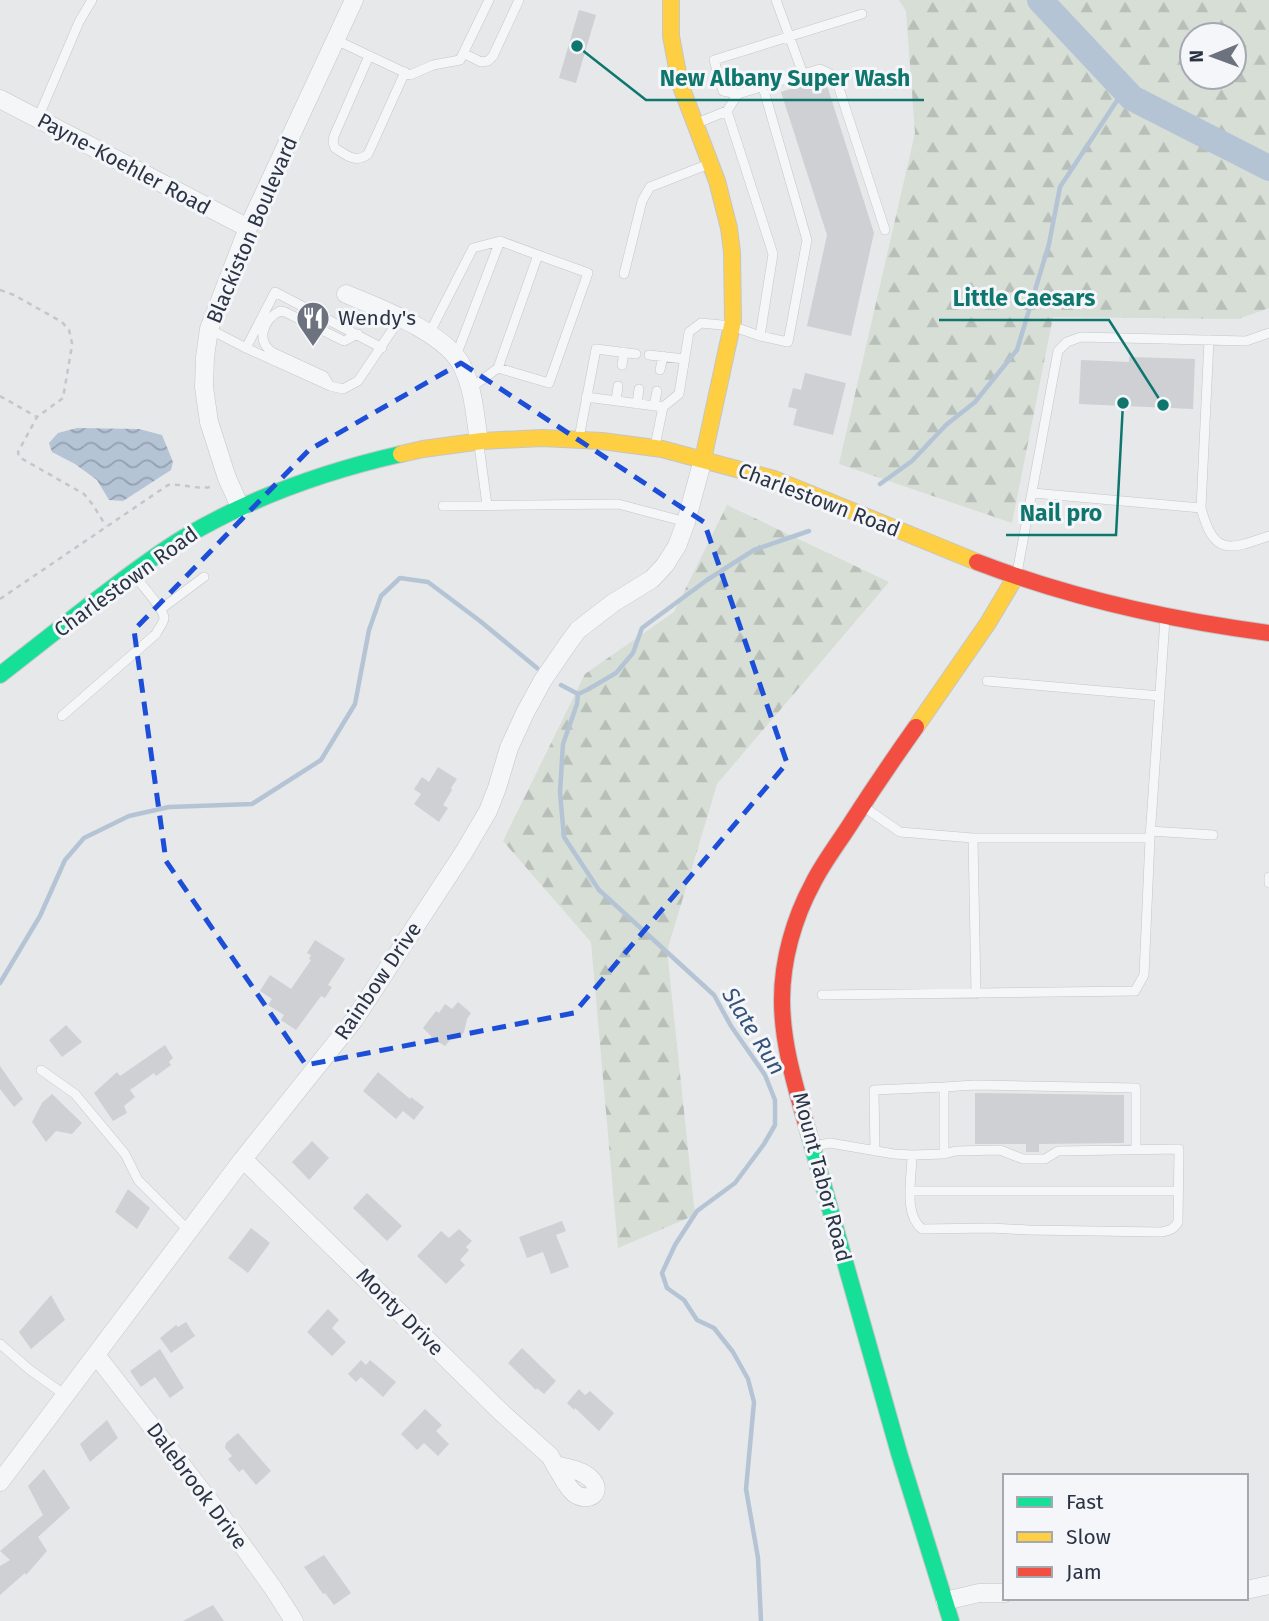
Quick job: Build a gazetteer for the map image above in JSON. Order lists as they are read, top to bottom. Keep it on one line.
{"streets":{"main road":["Charlestown Road","Mount Tabor Road"],"street":["Payne-Koehler Road","Blackiston Boulevard","Rainbow Drive","Monty Drive","Dalebrook Drive"]},"crossings":[["Payne-Koehler Road","Blackiston Boulevard"],["Blackiston Boulevard","Charlestown Road"],["Charlestown Road","Rainbow Drive"],["Charlestown Road","Mount Tabor Road"],["Rainbow Drive","Monty Drive"],["Rainbow Drive","Dalebrook Drive"]],"water":["Slate Run"],"places":{"other":["New Albany Super Wash","Nail pro","Little Caesars"],"restaurant":["Wendy's"]},"legend":["Fast","Slow","Jam"],"north":"left"}
